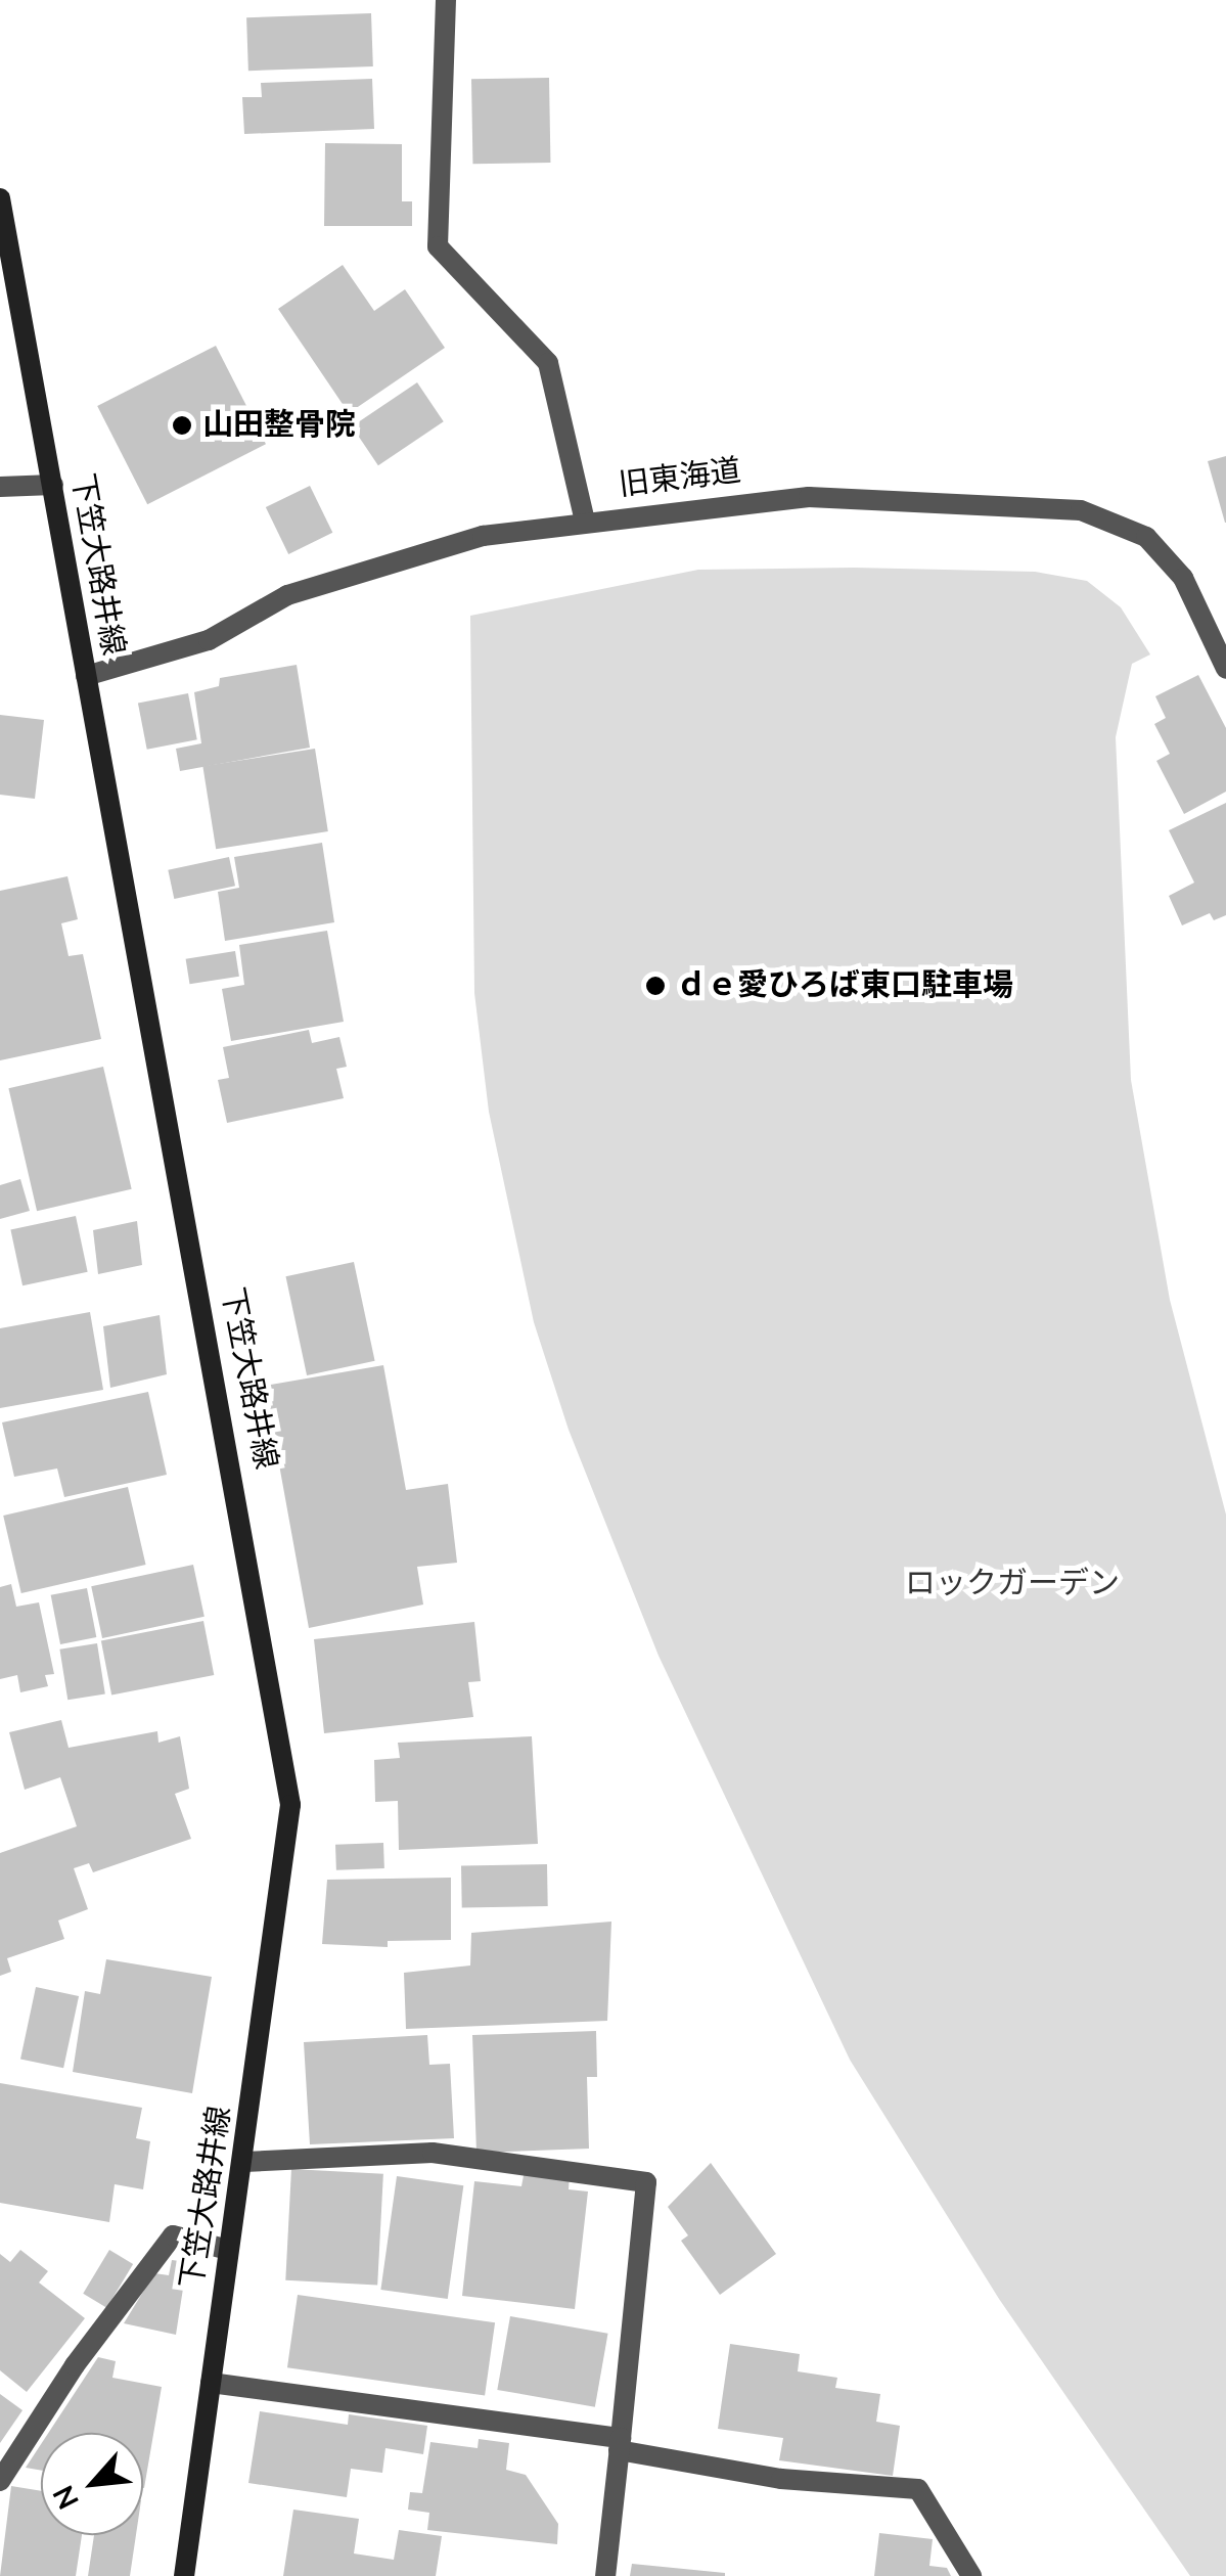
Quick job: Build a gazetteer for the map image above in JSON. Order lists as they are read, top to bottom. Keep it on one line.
{"streets":{"main road":["下笠大路井線"],"street":["旧東海道"]},"crossings":[["旧東海道","下笠大路井線"]],"parks":["ロックガーデン"],"places":["山田整骨院","ｄｅ愛ひろば東口駐車場"],"north":"bottom left"}
